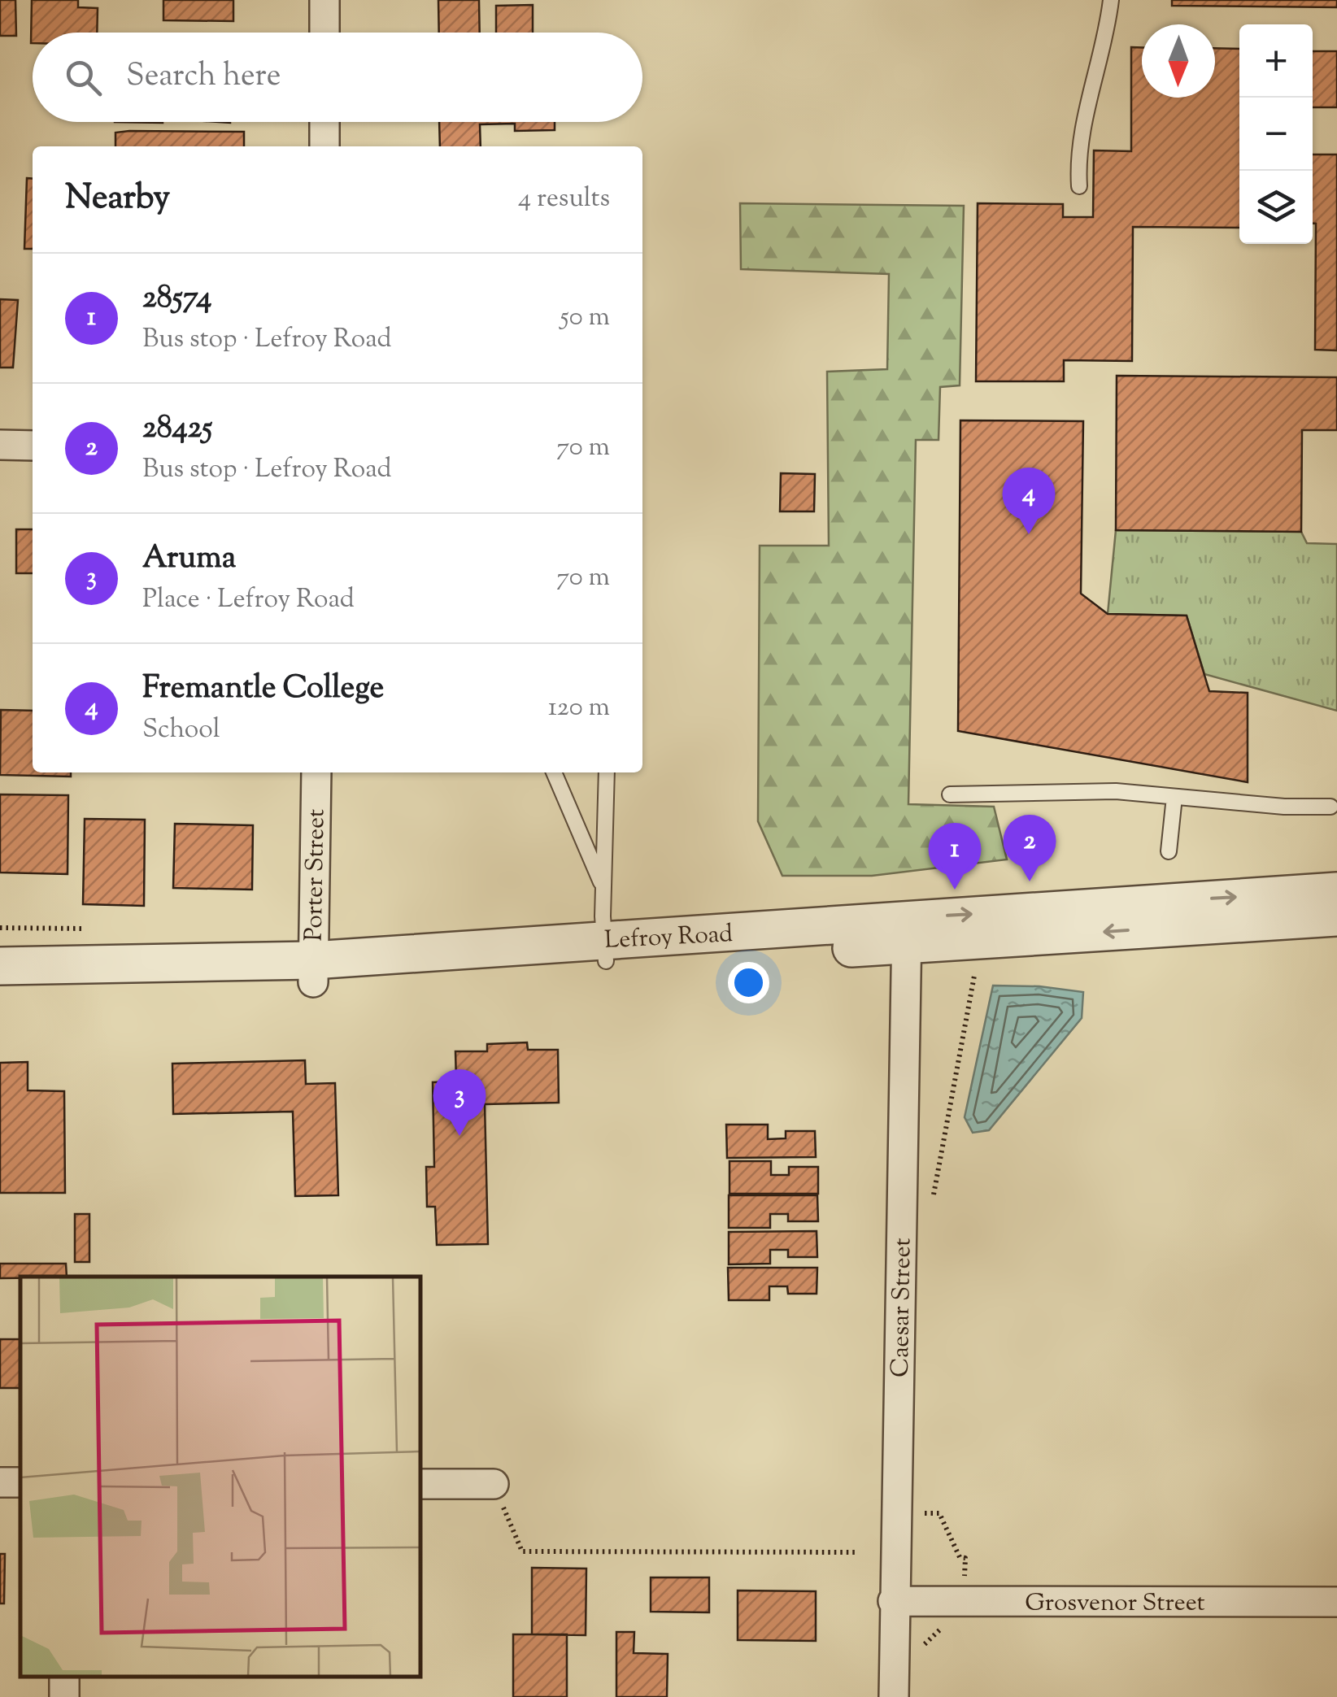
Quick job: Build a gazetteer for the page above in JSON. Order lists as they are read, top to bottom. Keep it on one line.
{"streets":{"street":["Porter Street","Lefroy Road","Caesar Street","Grosvenor Street"]},"crossings":[["Porter Street","Lefroy Road"],["Lefroy Road","Caesar Street"],["Caesar Street","Grosvenor Street"]],"north":"bottom","page":{"map_buttons":["+","−"],"search":"Search here","heading":["Nearby","4 results"],"list":[{"mark":"1","name":"28574","note":"Bus stop · Lefroy Road","value":"50 m"},{"mark":"2","name":"28425","note":"Bus stop · Lefroy Road","value":"70 m"},{"mark":"3","name":"Aruma","note":"Place · Lefroy Road","value":"70 m"},{"mark":"4","name":"Fremantle College","note":"School","value":"120 m"}],"pins":["4","2","1","3"]}}
